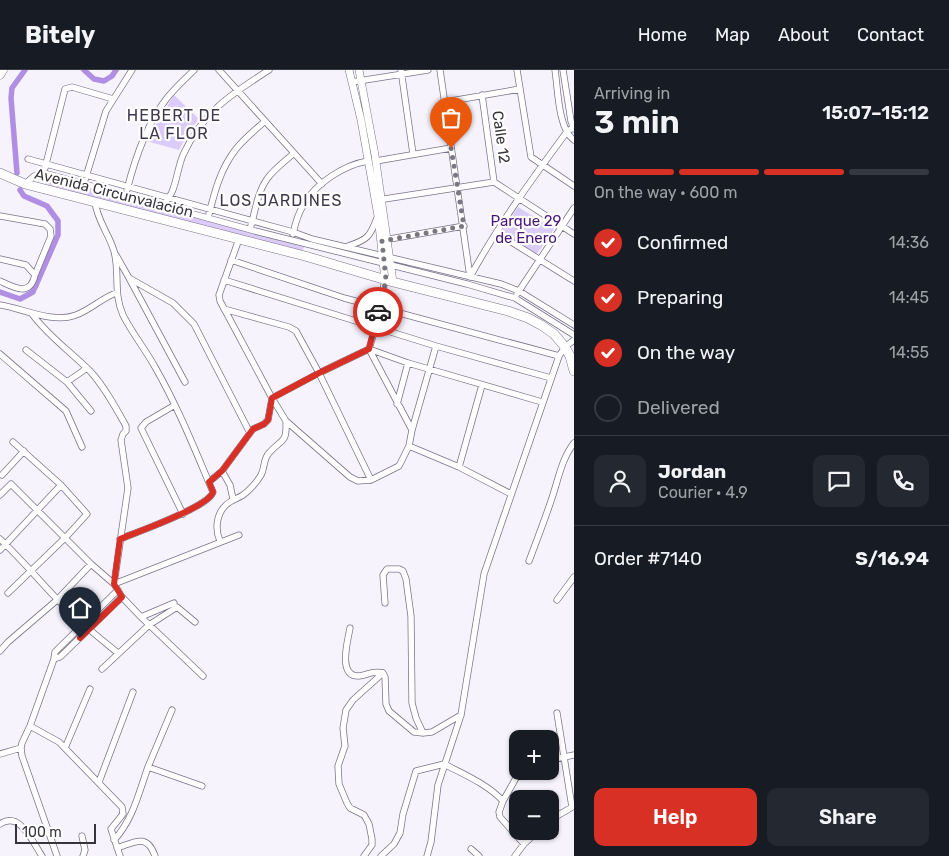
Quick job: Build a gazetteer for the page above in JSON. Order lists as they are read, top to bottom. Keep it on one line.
{"streets":{"highway":["Avenida Circunvalación"],"street":["Calle 12"]},"districts":["HEBERT DE LA FLOR","LOS JARDINES"],"parks":["Parque 29 de Enero"],"scale_bar":"100 m","page":{"header":"Bitely","nav":["Home","Map","About","Contact"],"heading":["3 min","Arriving in","15:07–15:12"],"panel":["Jordan","Courier · 4.9","Order #7140","S/16.94"],"bar":"On the way · 600 m","list":[["Confirmed","14:36"],["Preparing","14:45"],["On the way","14:55"],"Delivered"],"map_buttons":["+","−"],"buttons":["Help","Share"],"scale":"100 m"}}
